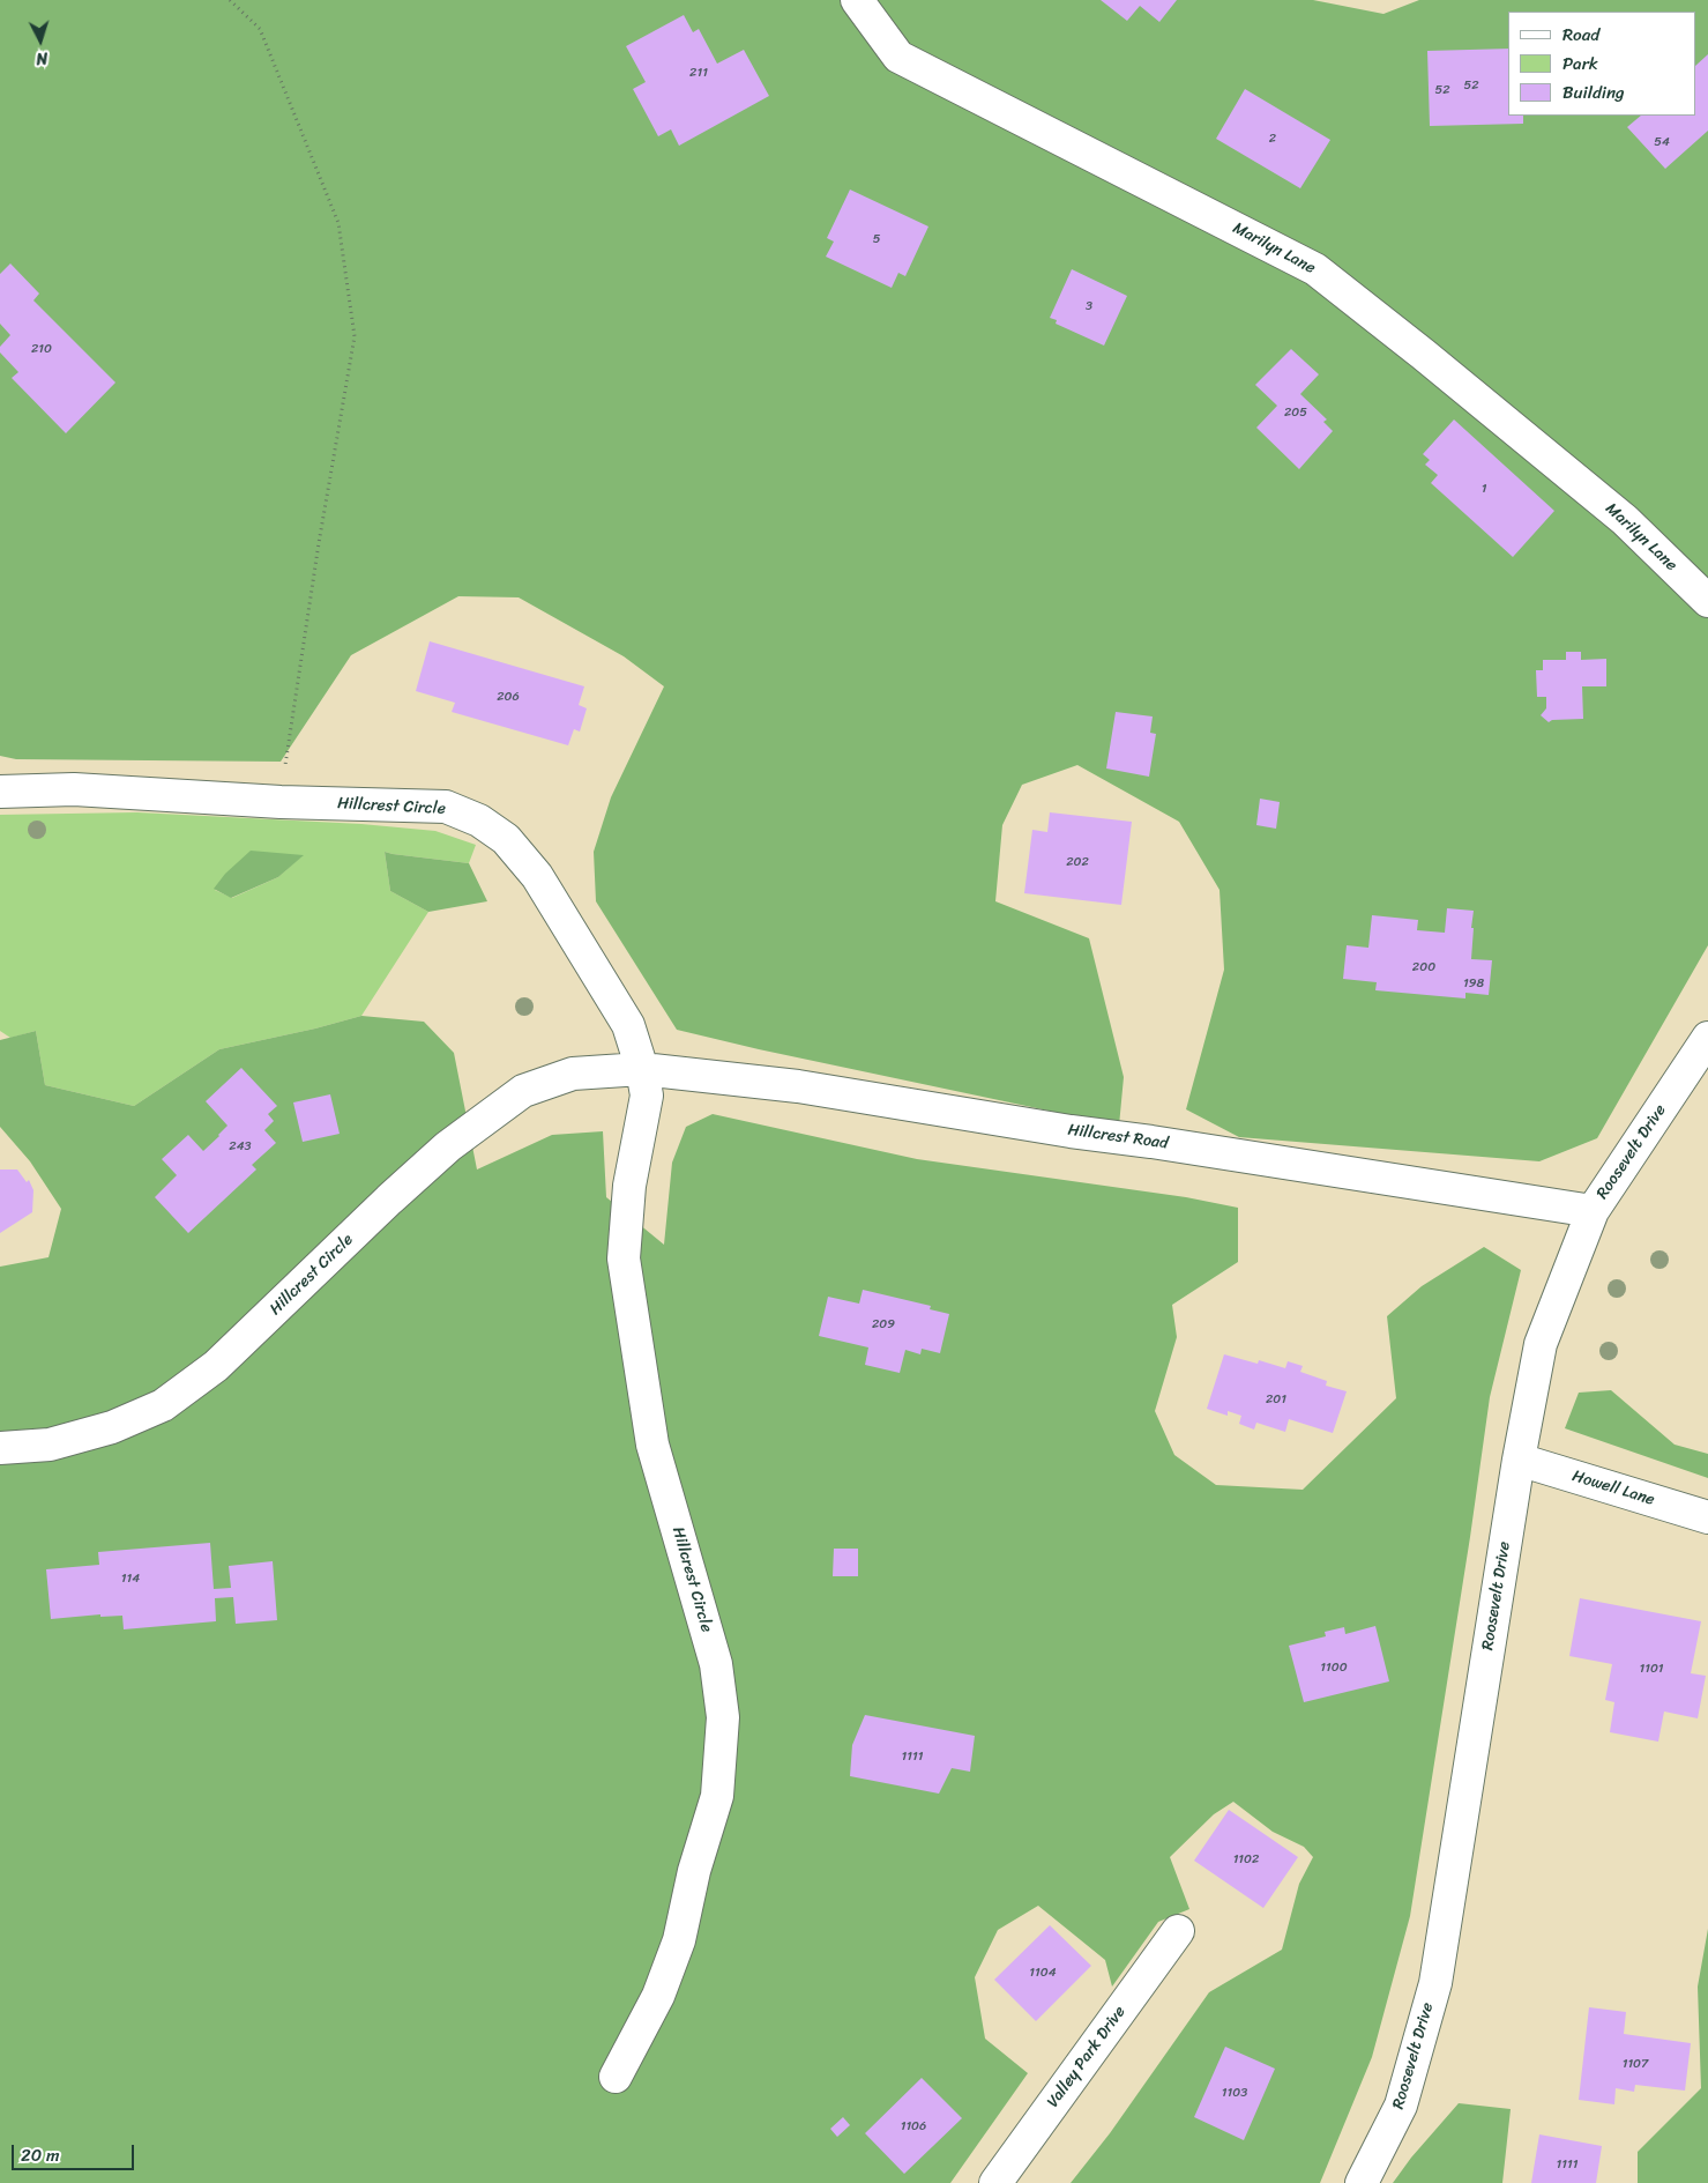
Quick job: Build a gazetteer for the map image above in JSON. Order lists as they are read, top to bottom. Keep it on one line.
{"streets":{"street":["Marilyn Lane","Hillcrest Circle","Hillcrest Road","Roosevelt Drive","Howell Lane","Valley Park Drive"]},"crossings":[["Hillcrest Circle","Hillcrest Road"],["Hillcrest Road","Roosevelt Drive"],["Roosevelt Drive","Howell Lane"]],"house_numbers":["211","52","52","2","54","5","3","210","205","1","206","202","200","198","243","209","201","114","1100","1101","1111","1102","1104","1107","1103","1106","1111"],"legend":["Road","Park","Building"],"scale_bar":"20 m","north":"bottom"}
